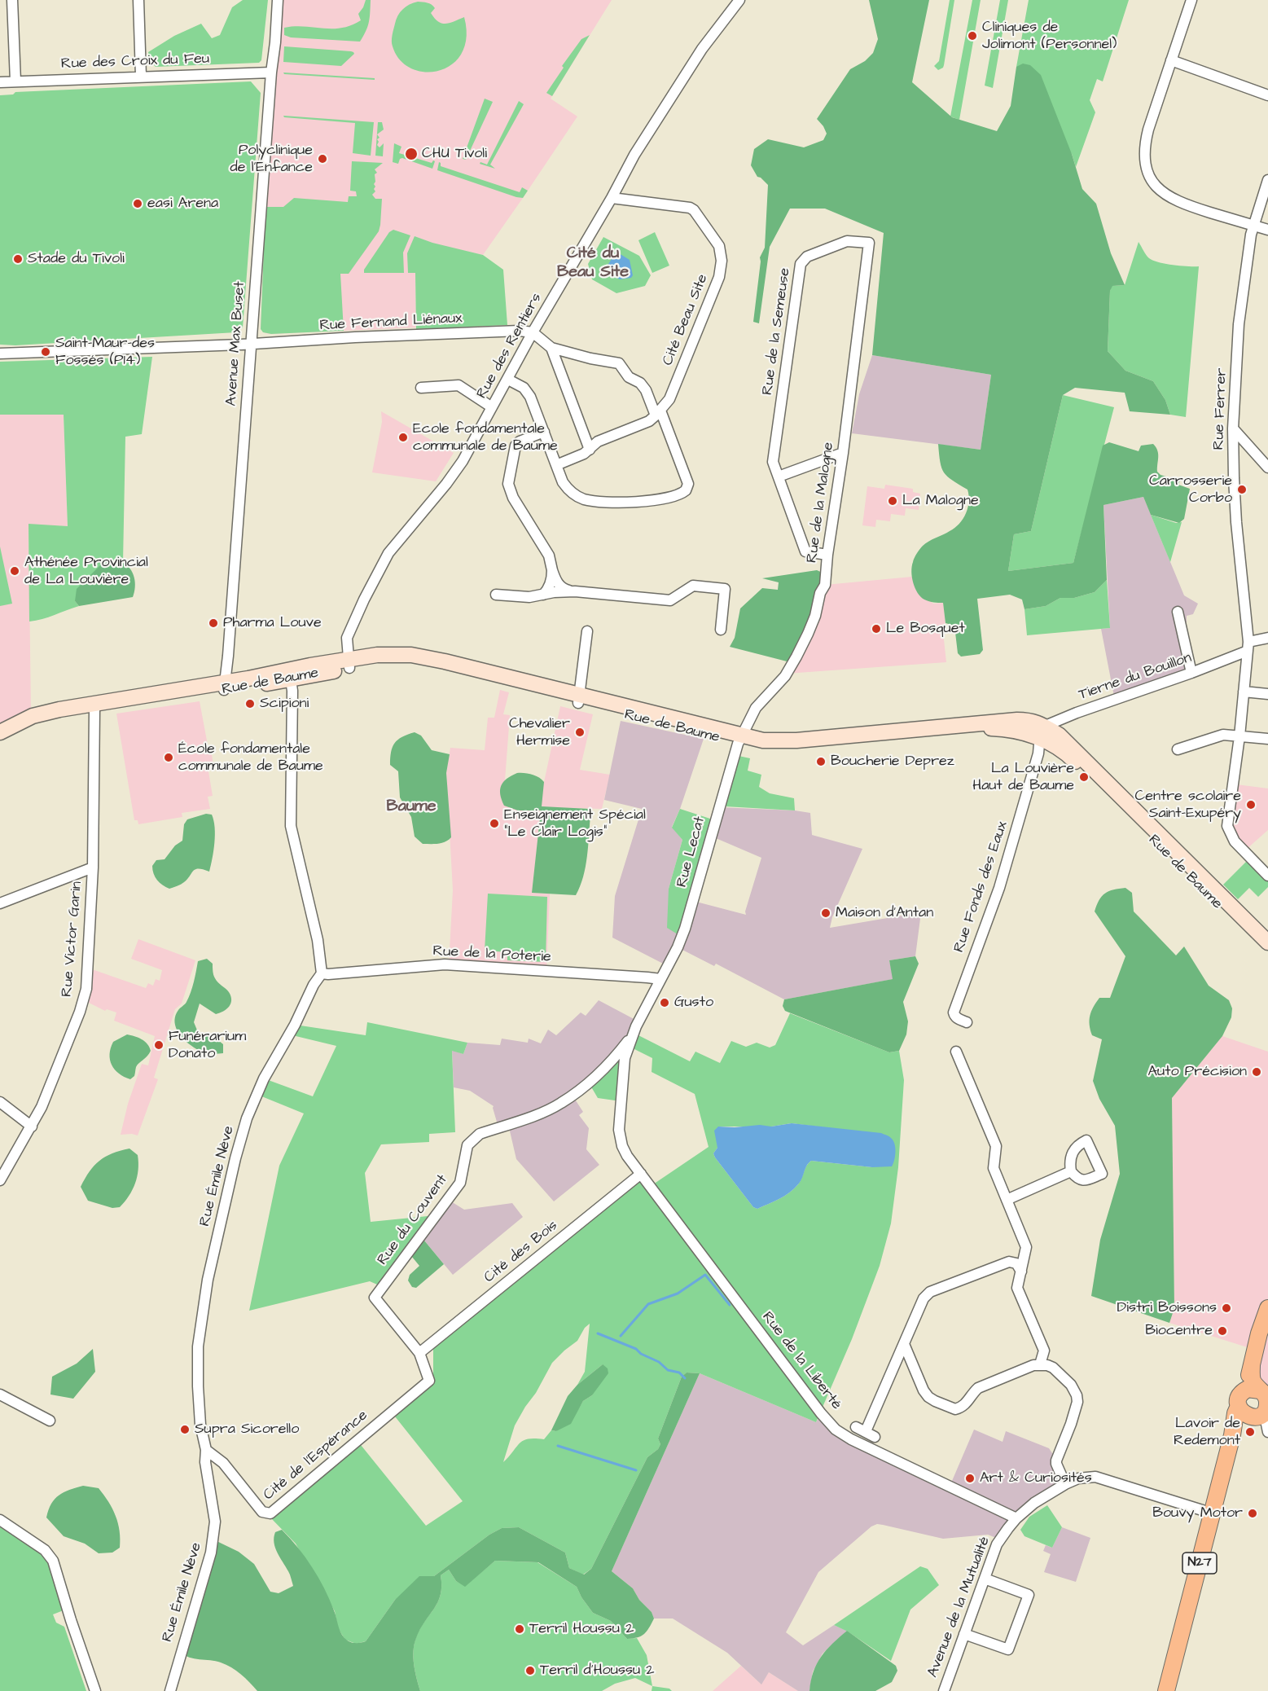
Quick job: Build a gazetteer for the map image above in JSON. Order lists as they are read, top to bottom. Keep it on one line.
{"streets":{"main road":["Rue de Baume","N27"],"street":["Rue des Croix du Feu","Cité Beau Site","Rue Fernand Liénaux","Rue de la Semeuse","Avenue Max Buset","Rue des Rentiers","Rue Ferrer","Rue de la Malogne","Tierne du Bouillon","Rue Lecat","Rue Fonds des Eaux","Rue Victor Garin","Rue de la Poterie","Rue Émile Nève","Rue du Couvent","Cité des Bois","Rue de la Liberté","Cité de l'Espérance","Avenue de la Mutualité"]},"crossings":[["Rue des Croix du Feu","Avenue Max Buset"],["Cité Beau Site","Rue des Rentiers"],["Rue Fernand Liénaux","Avenue Max Buset"],["Rue Fernand Liénaux","Rue des Rentiers"],["Rue de la Semeuse","Rue de la Malogne"],["Avenue Max Buset","Rue de Baume"],["Rue des Rentiers","Rue de Baume"],["Rue Ferrer","Tierne du Bouillon"],["Rue de la Malogne","Rue de Baume"],["Rue de la Malogne","Rue Lecat"],["Tierne du Bouillon","Rue de Baume"],["Tierne du Bouillon","Rue Fonds des Eaux"],["Rue de Baume","Rue Lecat"],["Rue de Baume","Rue Fonds des Eaux"],["Rue de Baume","Rue Victor Garin"],["Rue Lecat","Rue du Couvent"],["Rue de la Poterie","Rue Émile Nève"],["Rue de la Poterie","Rue du Couvent"],["Rue Émile Nève","Cité de l'Espérance"],["Rue du Couvent","Cité des Bois"],["Rue du Couvent","Rue de la Liberté"],["Rue du Couvent","Cité de l'Espérance"],["Cité des Bois","Rue de la Liberté"],["Cité des Bois","Cité de l'Espérance"],["Rue de la Liberté","Avenue de la Mutualité"],["N27","Avenue de la Mutualité"]],"districts":["Cité du Beau Site","Baume"],"places":["Cliniques de Jolimont (Personnel)","CHU Tivoli","Polyclinique de l'Enfance","easi Arena","Stade du Tivoli","Saint-Maur-des Fossés (P14)","Ecole fondamentale communale de Baume","Carrosserie Corbo","La Malogne","Athénée Provincial de La Louvière","Pharma Louve","Le Bosquet","Scipioni","Chevalier Hermise","École fondamentale communale de Baume","Boucherie Deprez","La Louvière Haut de Baume","Centre scolaire Saint-Exupéry","Enseignement Spécial \"Le Clair Logis\"","Maison d'Antan","Gusto","Funérarium Donato","Auto Précision","Distri Boissons","Biocentre","Supra Sicorello","Lavoir de Redemont","Art & Curiosités","Bouvy Motor","Terril Houssu 2","Terril d'Houssu 2"]}
